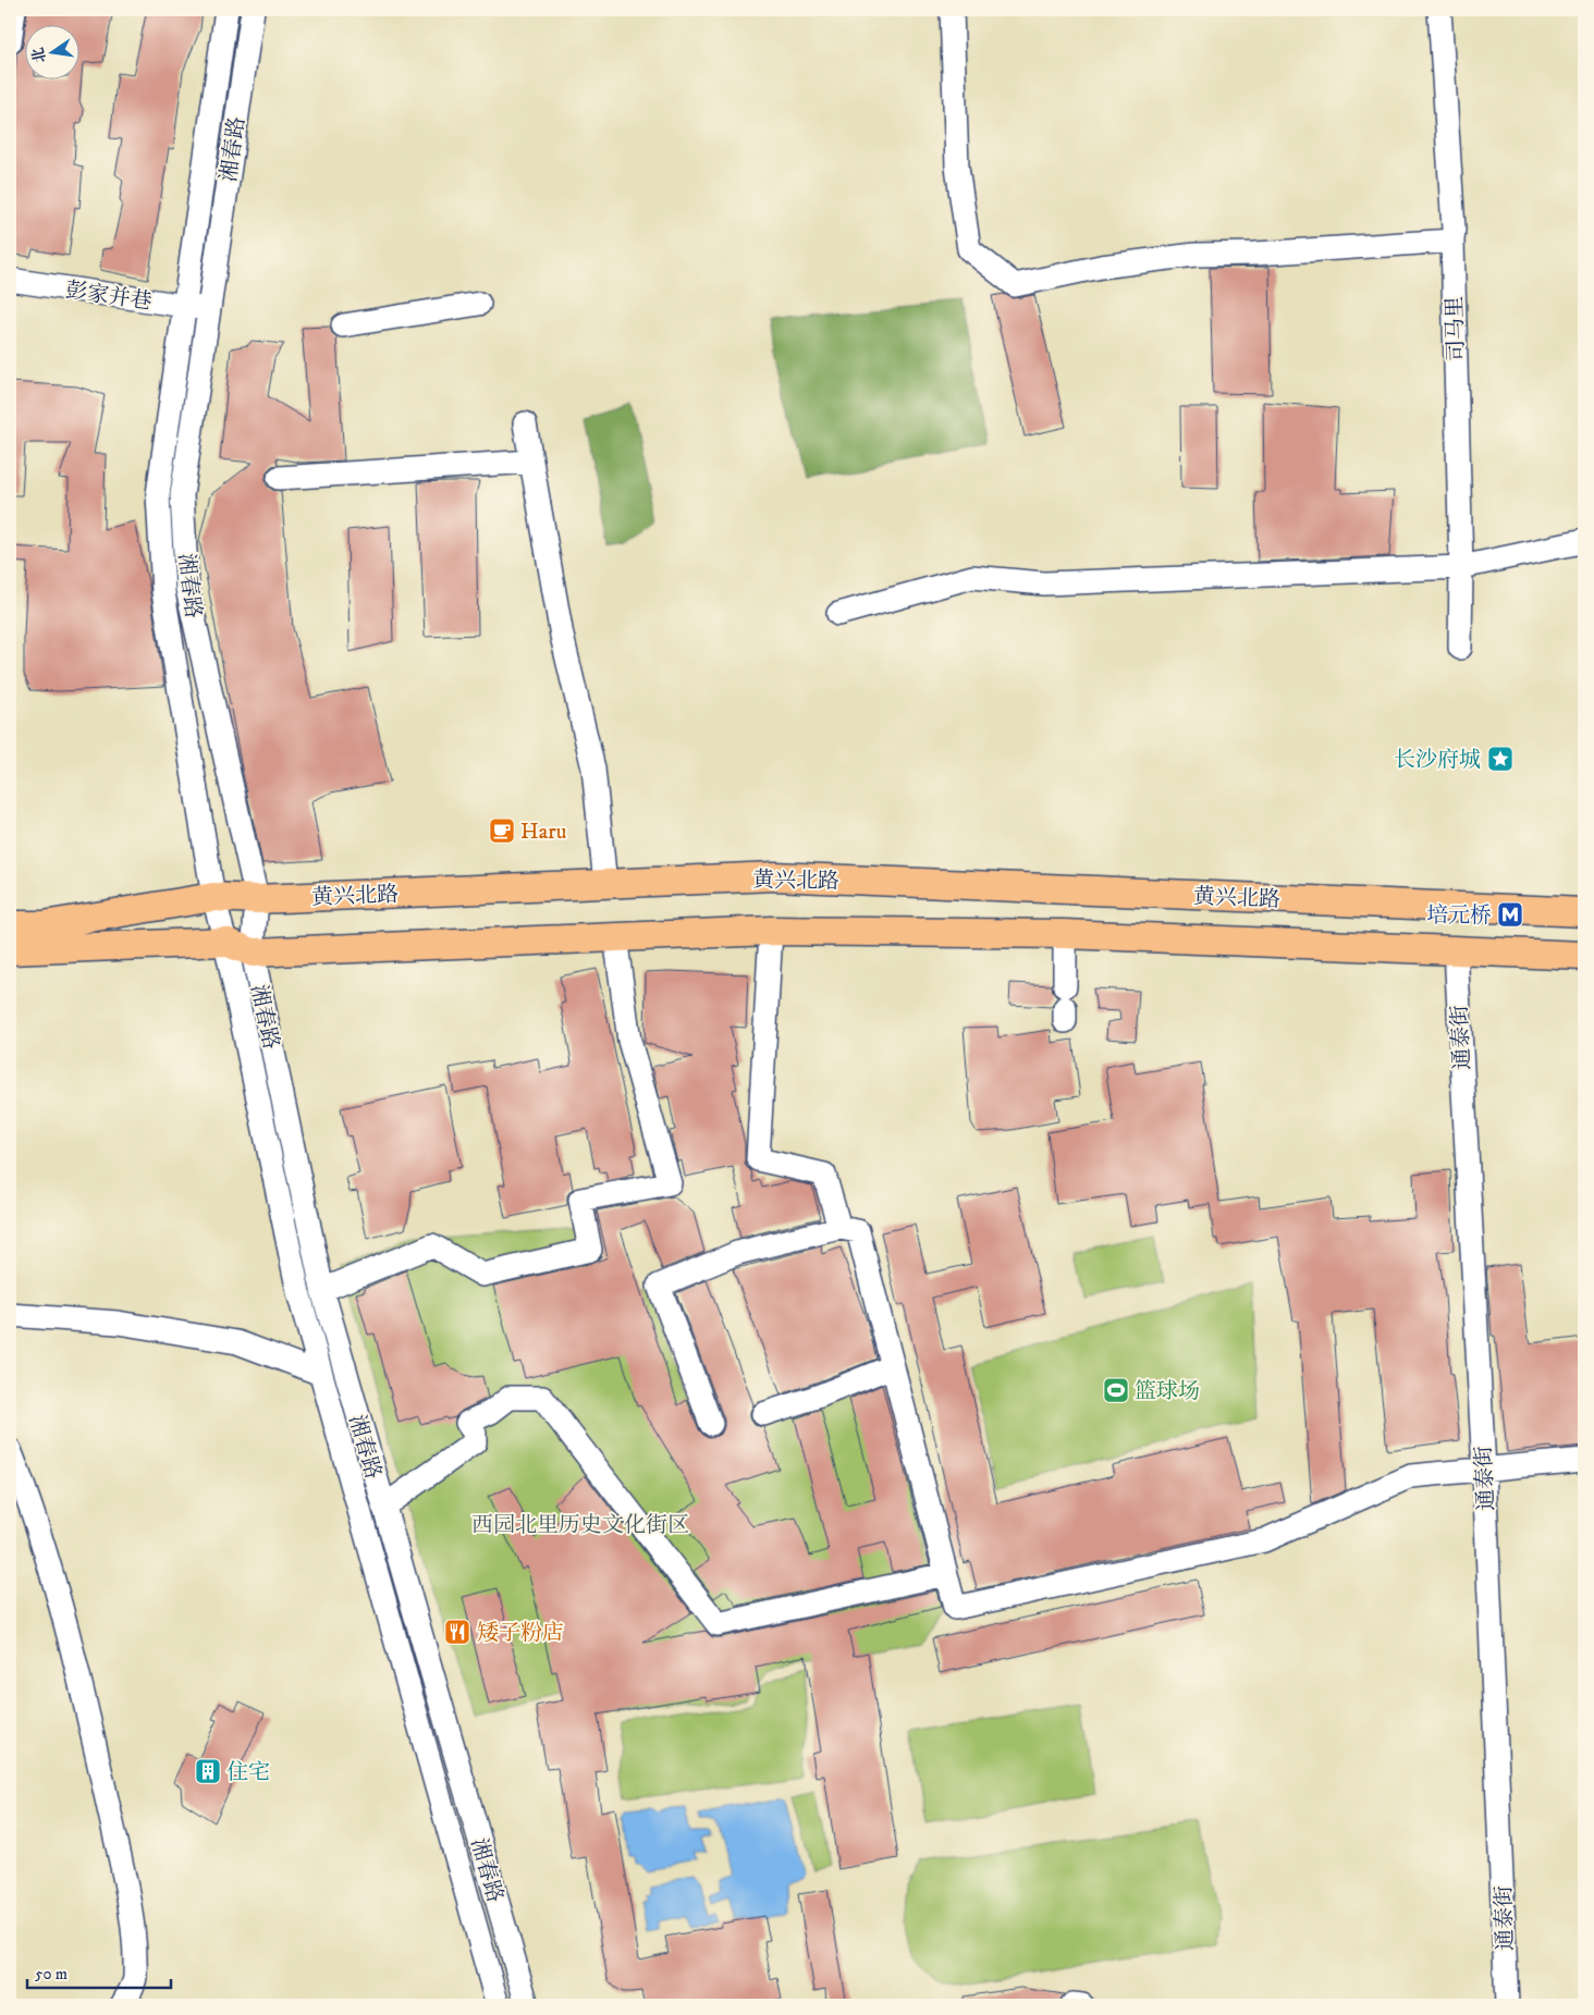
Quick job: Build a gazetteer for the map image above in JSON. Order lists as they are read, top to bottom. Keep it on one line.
{"streets":{"main road":["黄兴北路"],"street":["湘春路","彭家并巷","司马里","通泰街"]},"crossings":[["湘春路","彭家并巷"],["湘春路","黄兴北路"],["黄兴北路","通泰街"]],"parks":["西园北里历史文化街区"],"places":{"place":["长沙府城"],"cafe":["Haru"],"metro station":["培元桥"],"sports":["篮球场"],"restaurant":["矮子粉店"],"building":["住宅"]},"scale_bar":"50 m","north":"left"}
